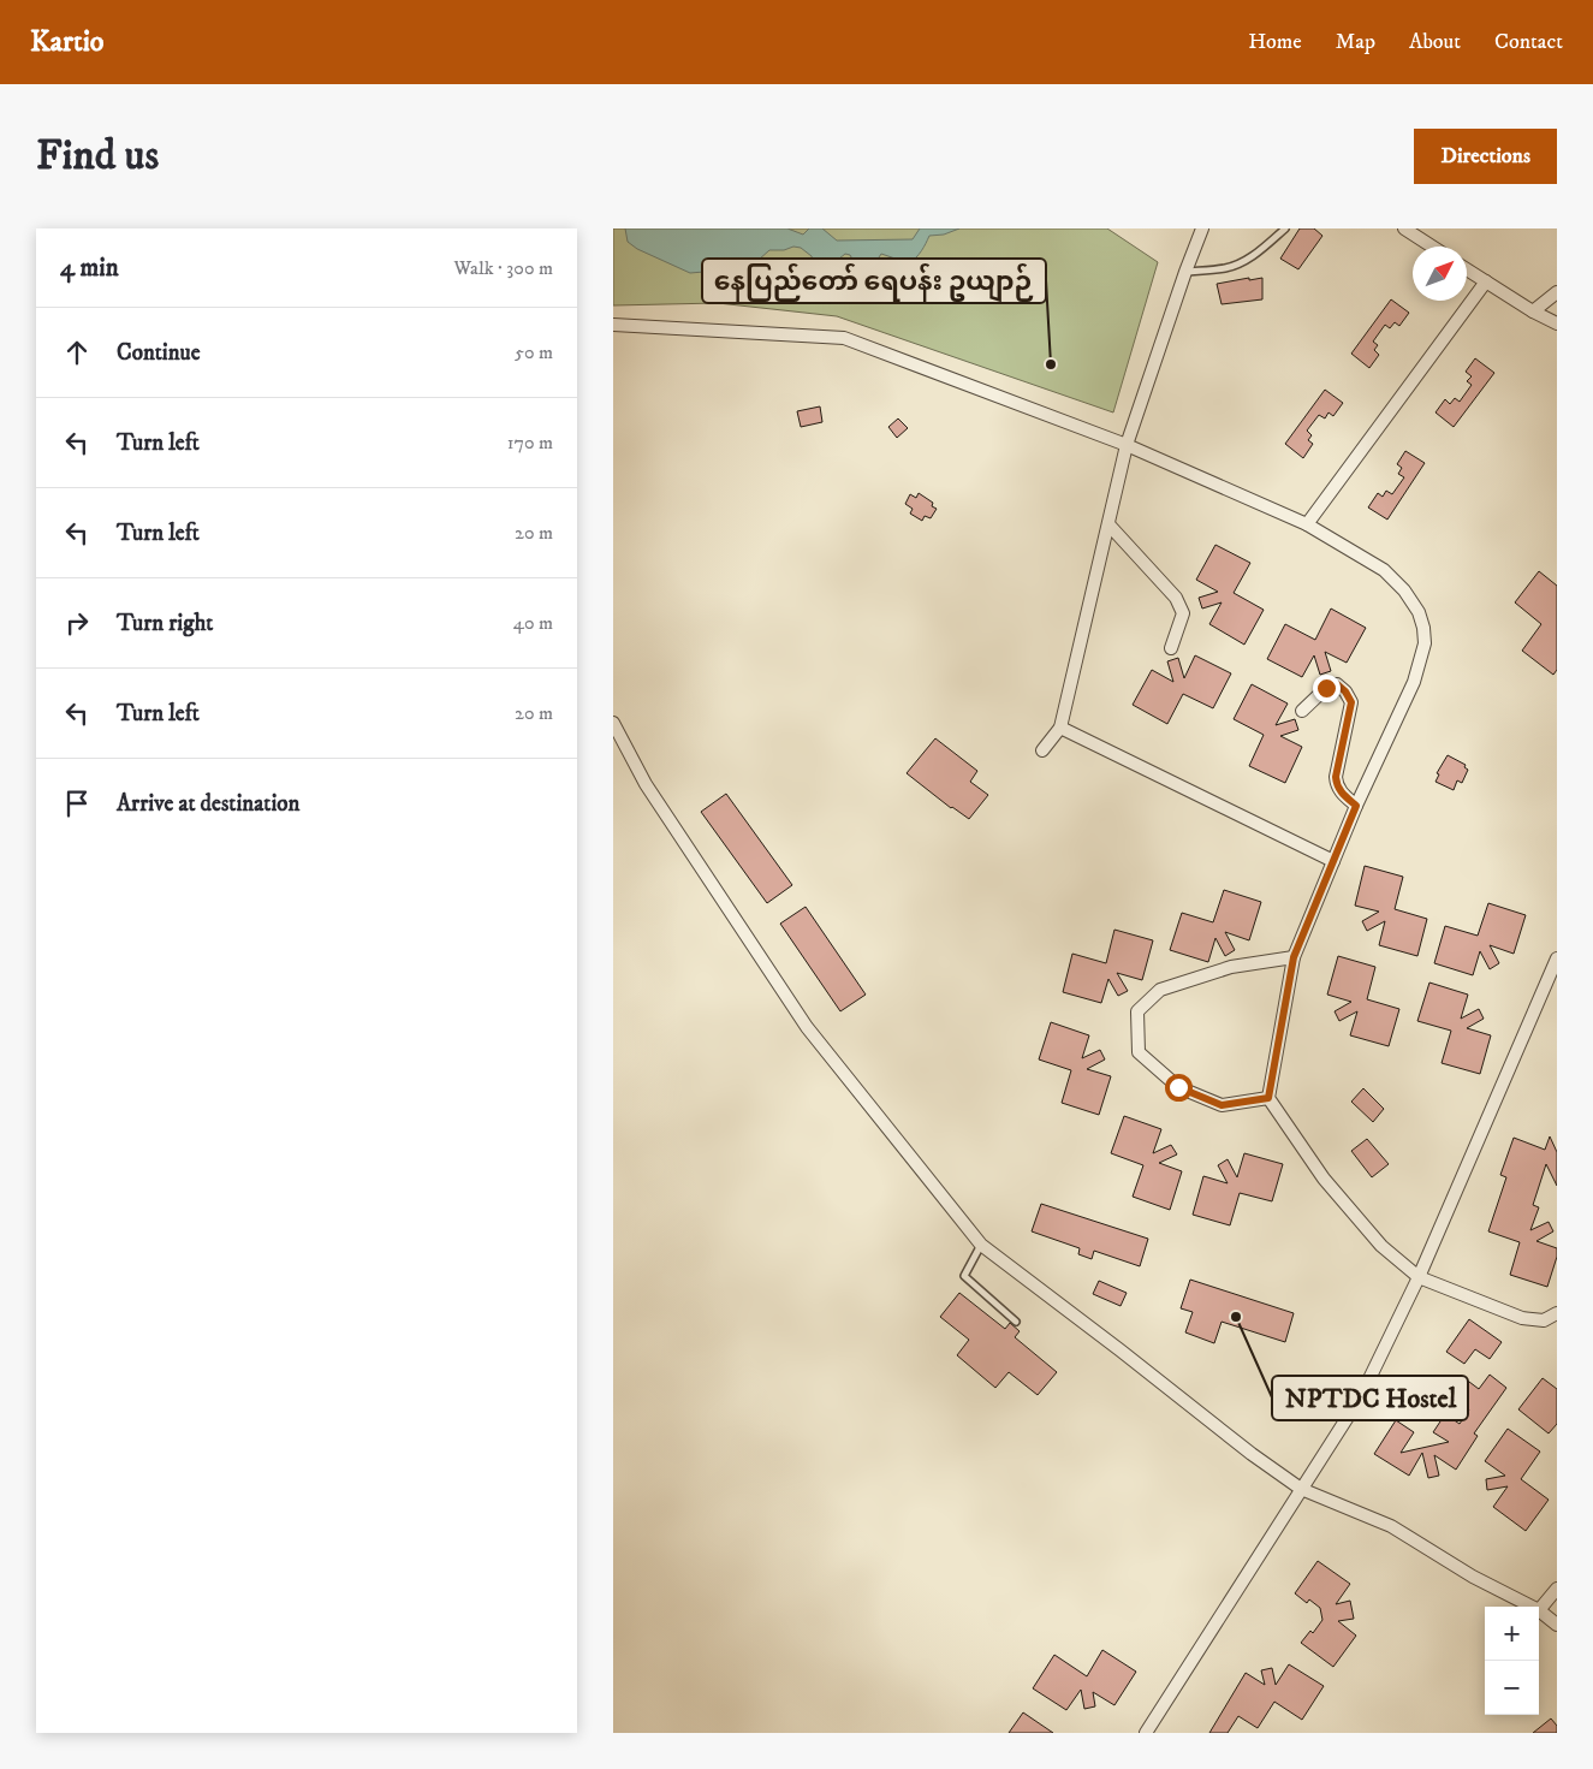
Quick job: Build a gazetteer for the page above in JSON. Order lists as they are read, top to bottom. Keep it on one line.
{"places":["နေပြည်တော် ရေပန်း ဥယျာဉ်","NPTDC Hostel"],"north":"top right","page":{"header":"Kartio","nav":["Home","Map","About","Contact"],"buttons":"Directions","title":"Find us","heading":["4 min","Walk · 300 m"],"list":[["Continue","50 m"],["Turn left","170 m"],["Turn left","20 m"],["Turn right","40 m"],["Turn left","20 m"],"Arrive at destination"],"map_buttons":["+","−"]}}
